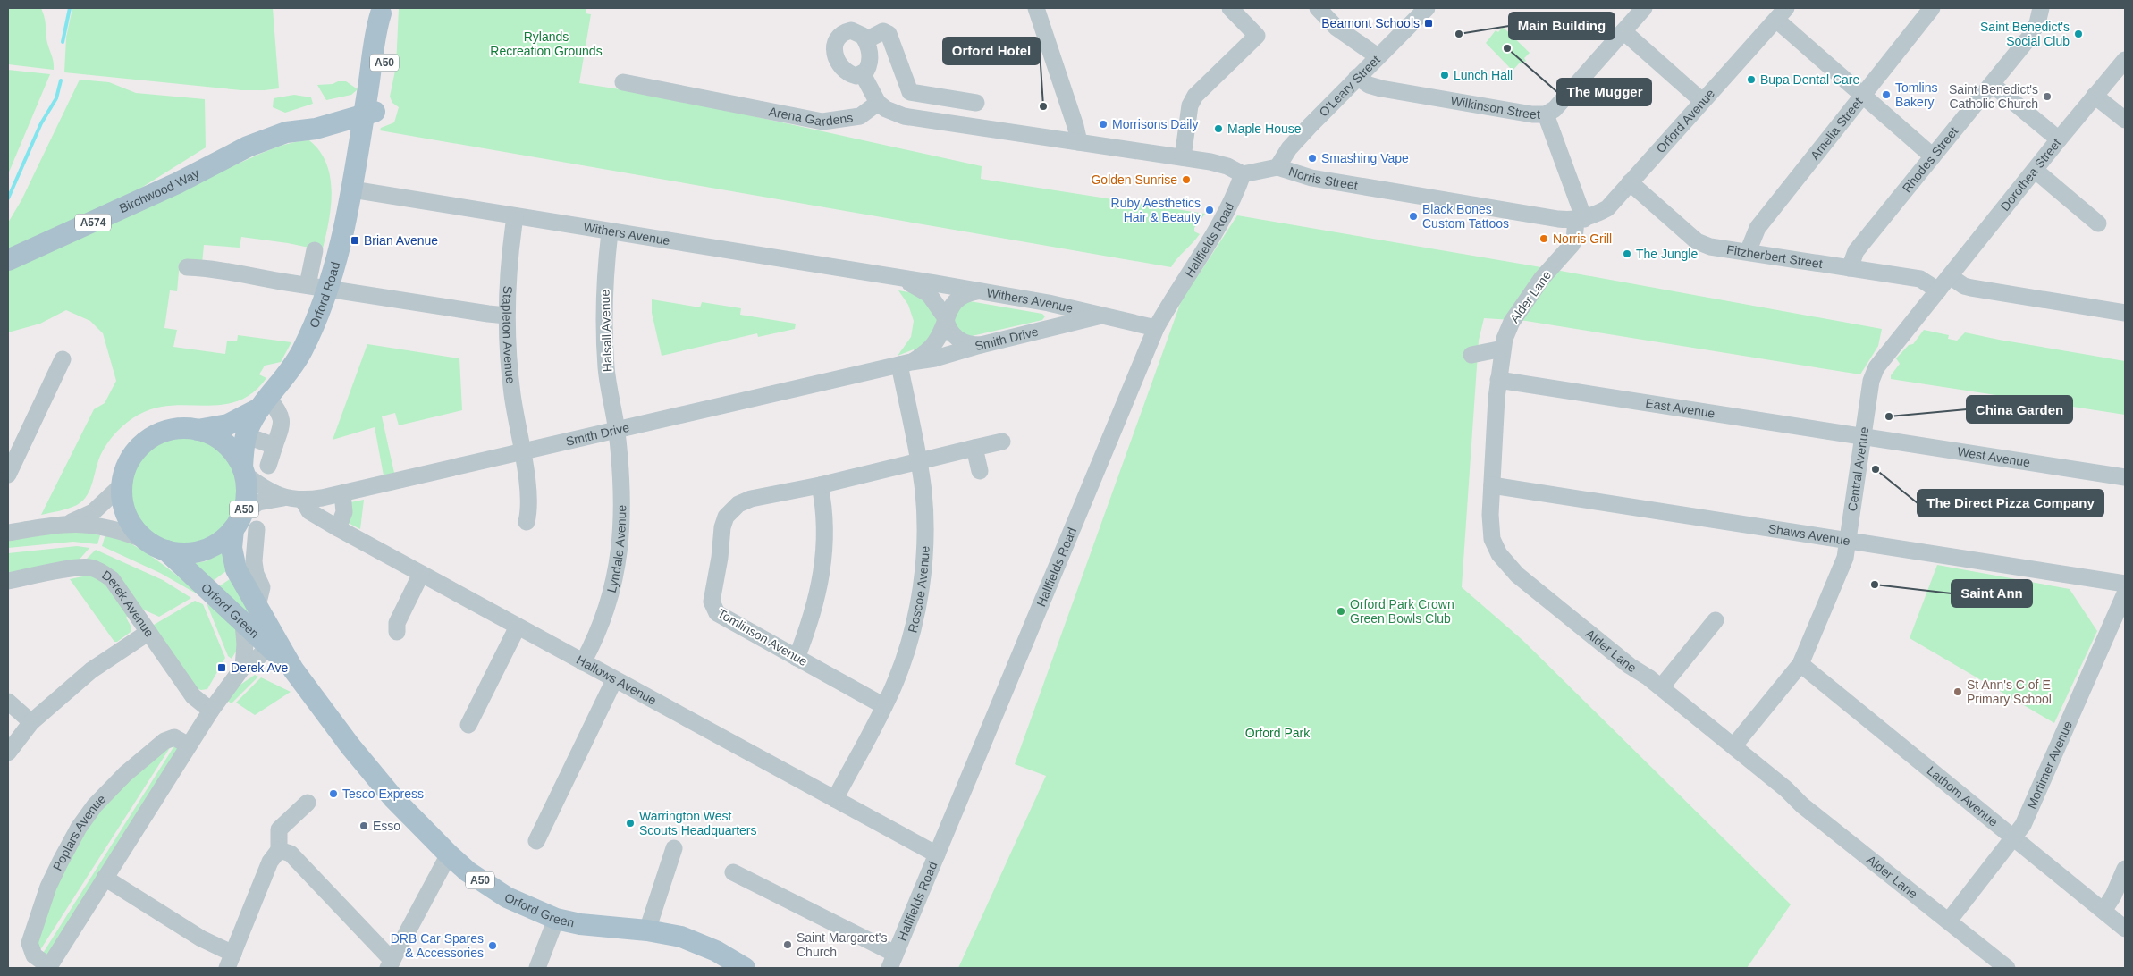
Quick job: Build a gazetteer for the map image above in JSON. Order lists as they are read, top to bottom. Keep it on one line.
{"streets":{"main road":["A50","Birchwood Way","A574","Orford Road","Orford Green"],"street":["O'Leary Street","Wilkinson Street","Arena Gardens","Orford Avenue","Amelia Street","Rhodes Street","Dorothea Street","Norris Street","Withers Avenue","Hallfields Road","Fitzherbert Street","Alder Lane","Halsall Avenue","Stapleton Avenue","Smith Drive","East Avenue","West Avenue","Central Avenue","Shaws Avenue","Lyndale Avenue","Roscoe Avenue","Derek Avenue","Tomlinson Avenue","Hallows Avenue","Mortimer Avenue","Lathom Avenue","Poplars Avenue"]},"crossings":[["A50","Orford Road"],["A50","Smith Drive"],["A50","Orford Green"],["O'Leary Street","Wilkinson Street"],["O'Leary Street","Norris Street"],["Orford Avenue","Norris Street"],["Orford Avenue","Fitzherbert Street"],["Orford Avenue","Alder Lane"],["Amelia Street","Fitzherbert Street"],["Rhodes Street","Fitzherbert Street"],["Dorothea Street","Fitzherbert Street"],["Dorothea Street","Central Avenue"],["Norris Street","Hallfields Road"],["Norris Street","Alder Lane"],["Birchwood Way","Withers Avenue"],["Birchwood Way","Orford Road"],["Withers Avenue","Hallfields Road"],["Withers Avenue","Orford Road"],["Withers Avenue","Halsall Avenue"],["Withers Avenue","Stapleton Avenue"],["Withers Avenue","Smith Drive"],["Hallfields Road","Hallows Avenue"],["Fitzherbert Street","Central Avenue"],["Orford Road","Smith Drive"],["Orford Road","Orford Green"],["Alder Lane","East Avenue"],["Alder Lane","Central Avenue"],["Alder Lane","Shaws Avenue"],["Alder Lane","Mortimer Avenue"],["Halsall Avenue","Smith Drive"],["Halsall Avenue","Lyndale Avenue"],["Stapleton Avenue","Smith Drive"],["Smith Drive","Lyndale Avenue"],["Smith Drive","Roscoe Avenue"],["Smith Drive","Orford Green"],["Smith Drive","Hallows Avenue"],["East Avenue","West Avenue"],["East Avenue","Central Avenue"],["West Avenue","Central Avenue"],["Central Avenue","Shaws Avenue"],["Central Avenue","Lathom Avenue"],["Lyndale Avenue","Hallows Avenue"],["Roscoe Avenue","Tomlinson Avenue"],["Roscoe Avenue","Hallows Avenue"],["Derek Avenue","Poplars Avenue"],["Orford Green","Poplars Avenue"],["Mortimer Avenue","Lathom Avenue"]],"parks":["Rylands Recreation Grounds","Orford Park"],"places":{"transit":["Beamont Schools","Brian Avenue","Derek Ave"],"other":["Main Building","Saint Benedict's Social Club","The Mugger","Lunch Hall","Bupa Dental Care","Tomlins Bakery","Saint Benedict's Catholic Church","Orford Hotel","Morrisons Daily","Maple House","Smashing Vape","Golden Sunrise","Ruby Aesthetics Hair & Beauty","Black Bones Custom Tattoos","Norris Grill","The Jungle","China Garden","The Direct Pizza Company","Saint Ann","Orford Park Crown Green Bowls Club","St Ann's C of E Primary School","Tesco Express","Warrington West Scouts Headquarters","Esso","Saint Margaret's Church","DRB Car Spares & Accessories"]}}
